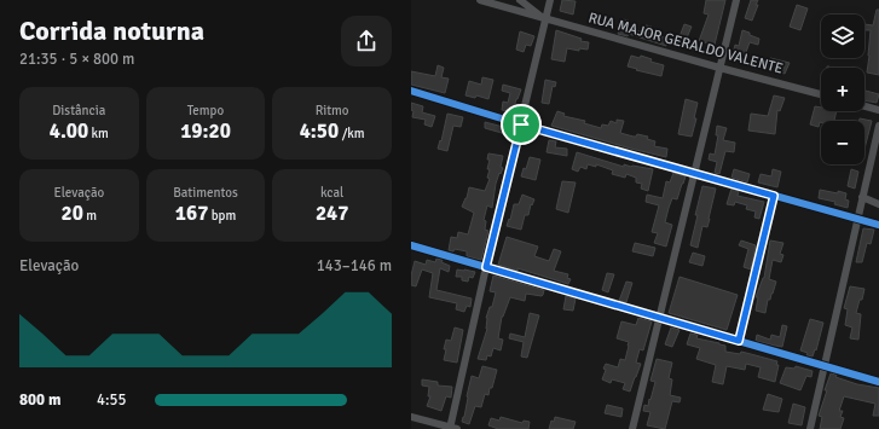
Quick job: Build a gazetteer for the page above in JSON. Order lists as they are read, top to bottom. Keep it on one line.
{"streets":{"street":["RUA MAJOR GERALDO VALENTE"]},"page":{"heading":["Corrida noturna","21:35 · 5 × 800 m"],"map_buttons":["+","−"],"stats":[["Distância","4.00 km"],["Tempo","19:20"],["Ritmo","4:50 /km"],["Elevação","20 m"],["Batimentos","167 bpm"],["kcal","247"]],"chart":["Elevação","143–146 m"],"list":[{"name":"800 m","note":"4:55"}]}}
